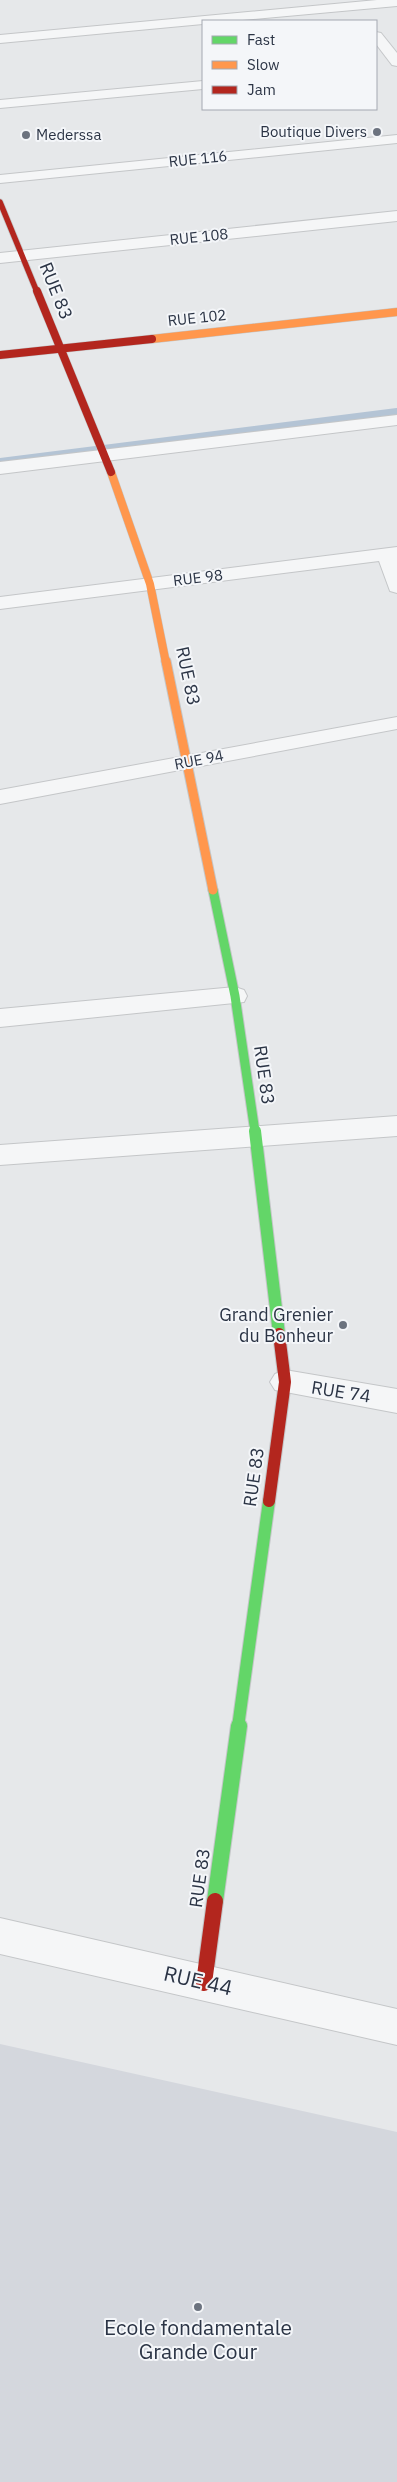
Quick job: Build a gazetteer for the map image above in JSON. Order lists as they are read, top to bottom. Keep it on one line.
{"streets":{"street":["RUE 116","RUE 108","RUE 83","RUE 102","RUE 98","RUE 94","RUE 74","RUE 44"]},"crossings":[["RUE 108","RUE 83"],["RUE 83","RUE 102"],["RUE 83","RUE 98"],["RUE 83","RUE 94"],["RUE 83","RUE 74"],["RUE 83","RUE 44"]],"places":["Boutique Divers","Mederssa","Grand Grenier du Bonheur","Ecole fondamentale Grande Cour"],"legend":["Fast","Slow","Jam"]}
